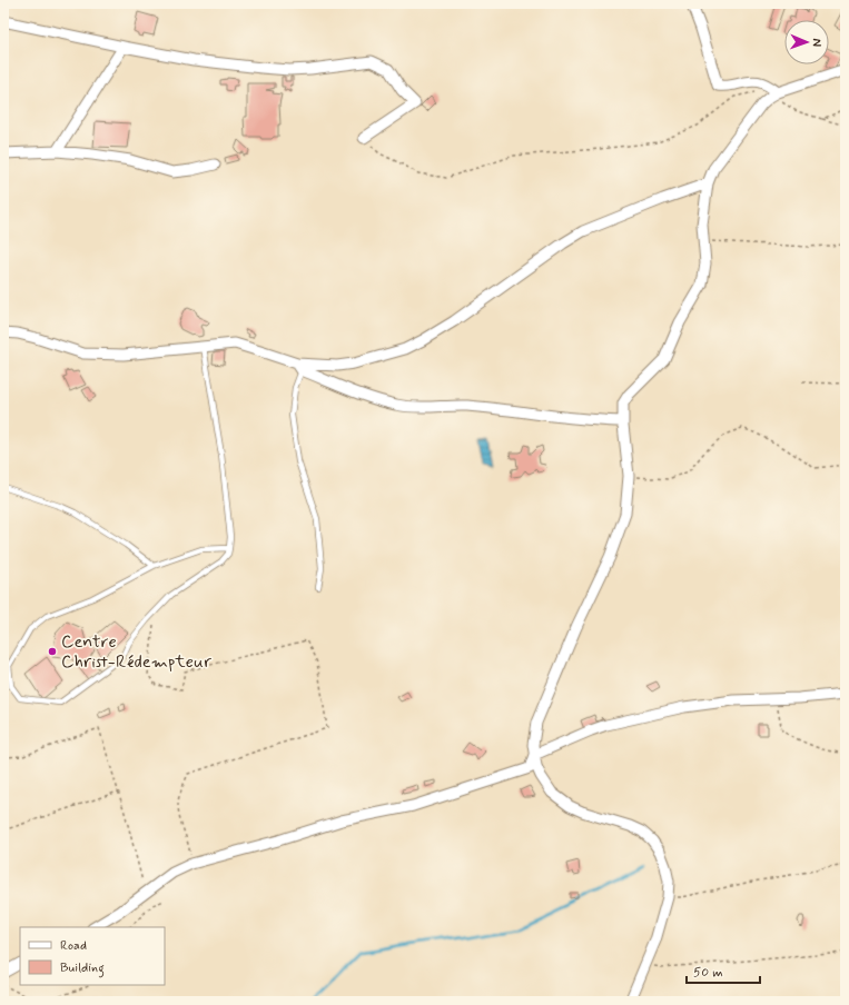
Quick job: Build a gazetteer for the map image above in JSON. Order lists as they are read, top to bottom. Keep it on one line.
{"places":["Centre Christ-Rédempteur"],"legend":["Road","Building"],"scale_bar":"50 m","north":"right"}
